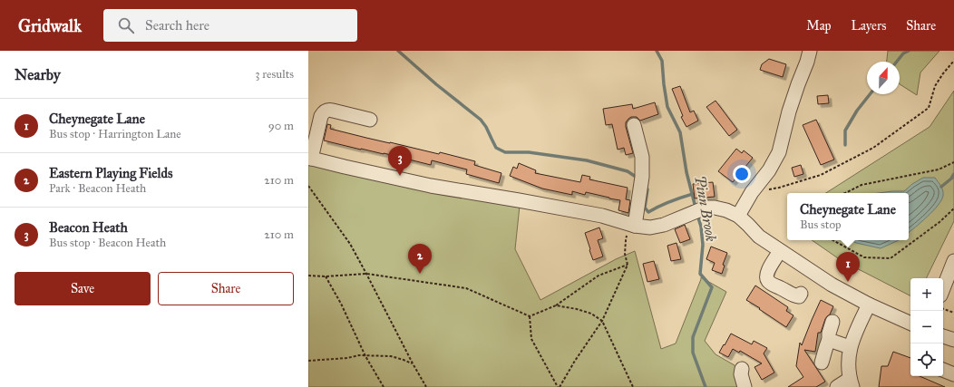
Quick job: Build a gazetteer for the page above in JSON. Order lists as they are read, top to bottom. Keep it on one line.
{"water":["Pinn Brook"],"north":"top","page":{"header":"Gridwalk","search":"Search here","nav":["Map","Layers","Share"],"heading":["Nearby","3 results"],"list":[{"mark":"1","name":"Cheynegate Lane","note":"Bus stop · Harrington Lane","value":"90 m"},{"mark":"2","name":"Eastern Playing Fields","note":"Park · Beacon Heath","value":"210 m"},{"mark":"3","name":"Beacon Heath","note":"Bus stop · Beacon Heath","value":"210 m"}],"pins":["3","2","1"],"popup":["Cheynegate Lane","Bus stop"],"buttons":["Save","Share"],"map_buttons":["+","−"]}}
